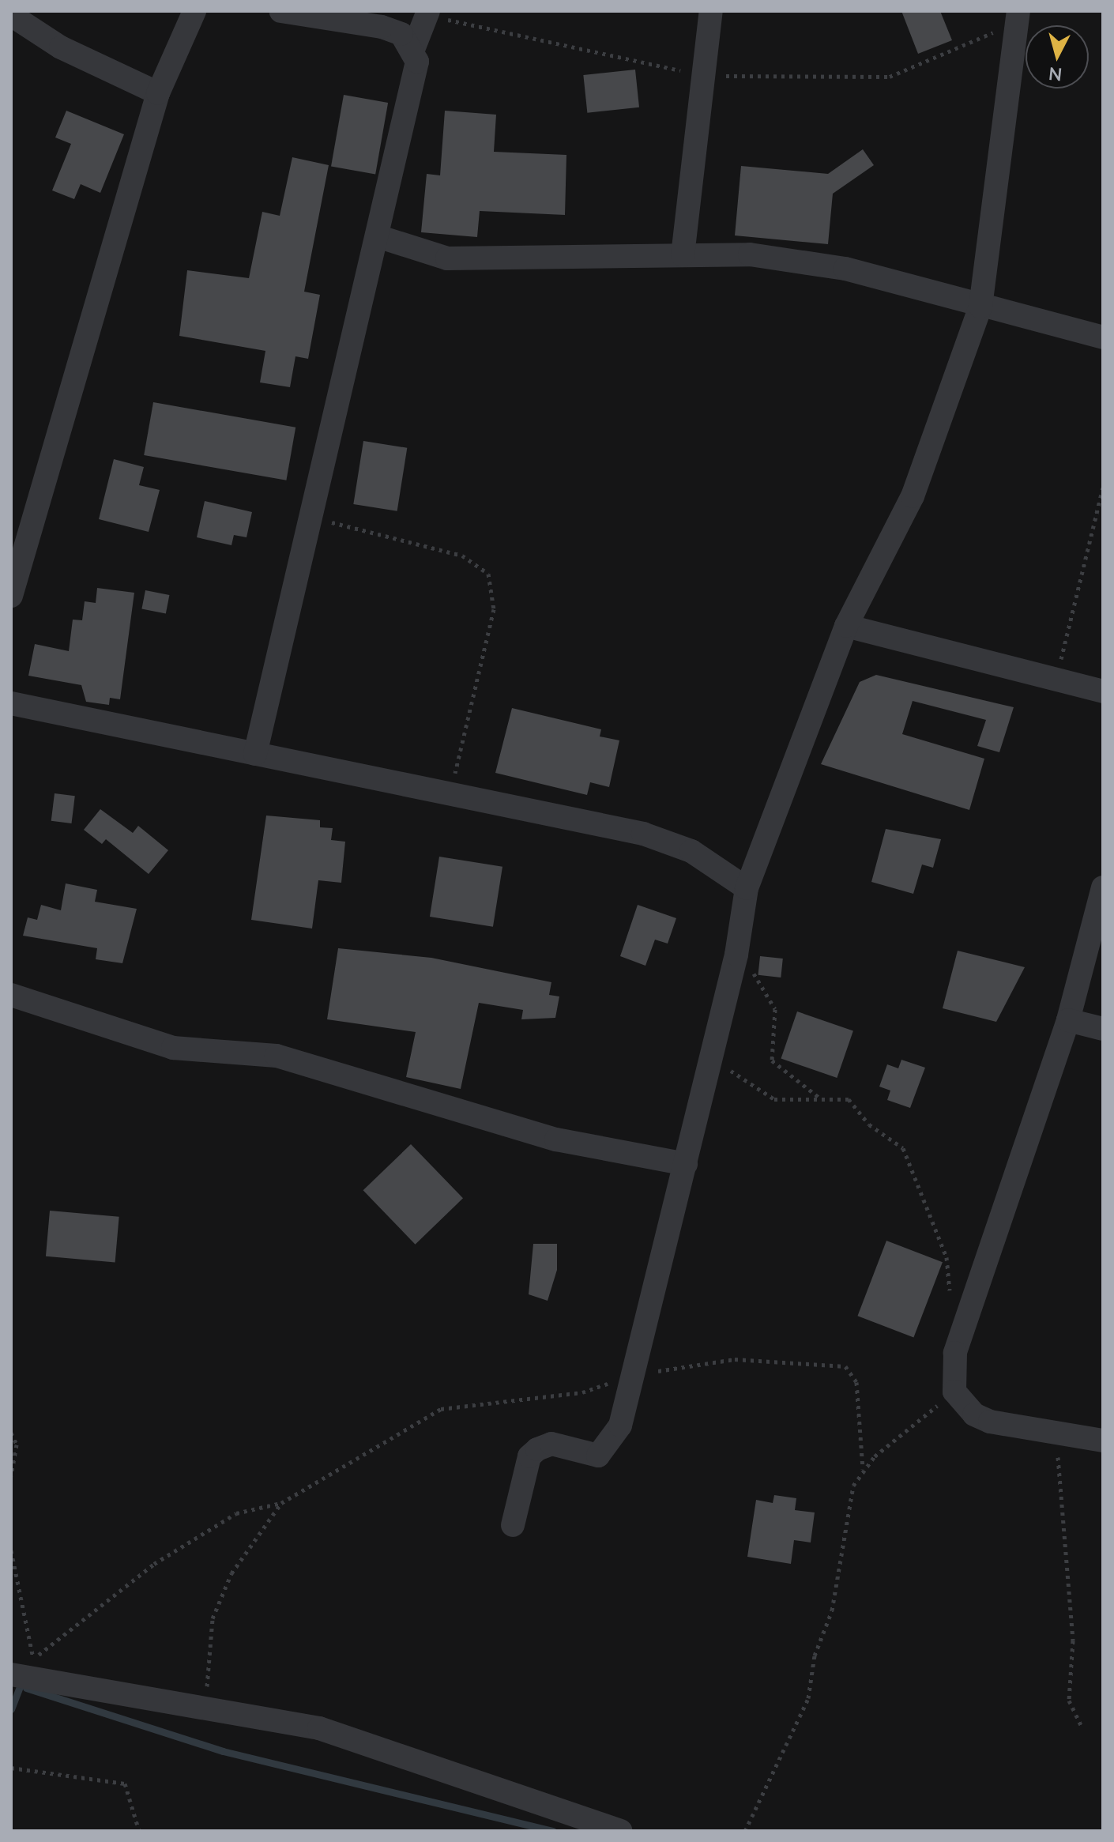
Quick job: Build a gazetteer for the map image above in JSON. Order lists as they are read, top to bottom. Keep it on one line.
{"north":"bottom"}
